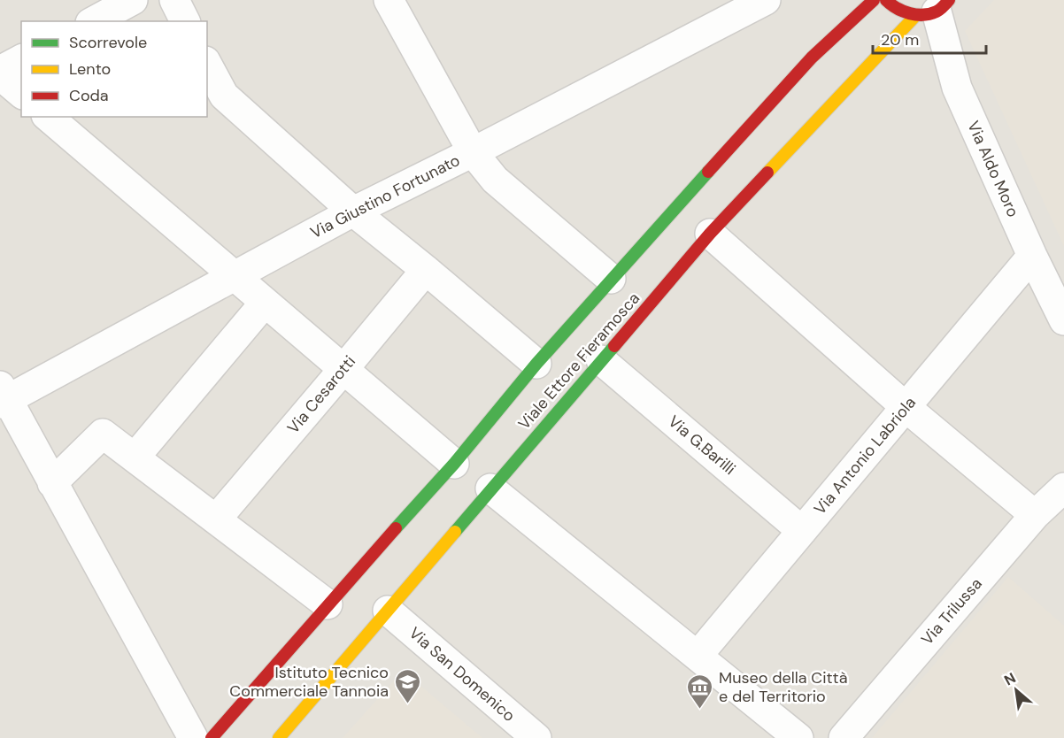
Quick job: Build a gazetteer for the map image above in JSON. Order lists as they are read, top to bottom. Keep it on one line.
{"streets":{"main road":["Viale Ettore Fieramosca"],"street":["Via Aldo Moro","Via Giustino Fortunato","Via Cesarotti","Via G.Barilli","Via Antonio Labriola","Via Trilussa","Via San Domenico"]},"crossings":[["Via Aldo Moro","Viale Ettore Fieramosca"],["Via Aldo Moro","Via Antonio Labriola"],["Viale Ettore Fieramosca","Via G.Barilli"],["Viale Ettore Fieramosca","Via San Domenico"],["Via G.Barilli","Via Antonio Labriola"]],"places":{"school or university":["Istituto Tecnico Commerciale Tannoia"],"museum":["Museo della Città e del Territorio"]},"legend":["Scorrevole","Lento","Coda"],"scale_bar":"20 m","north":"top left"}
